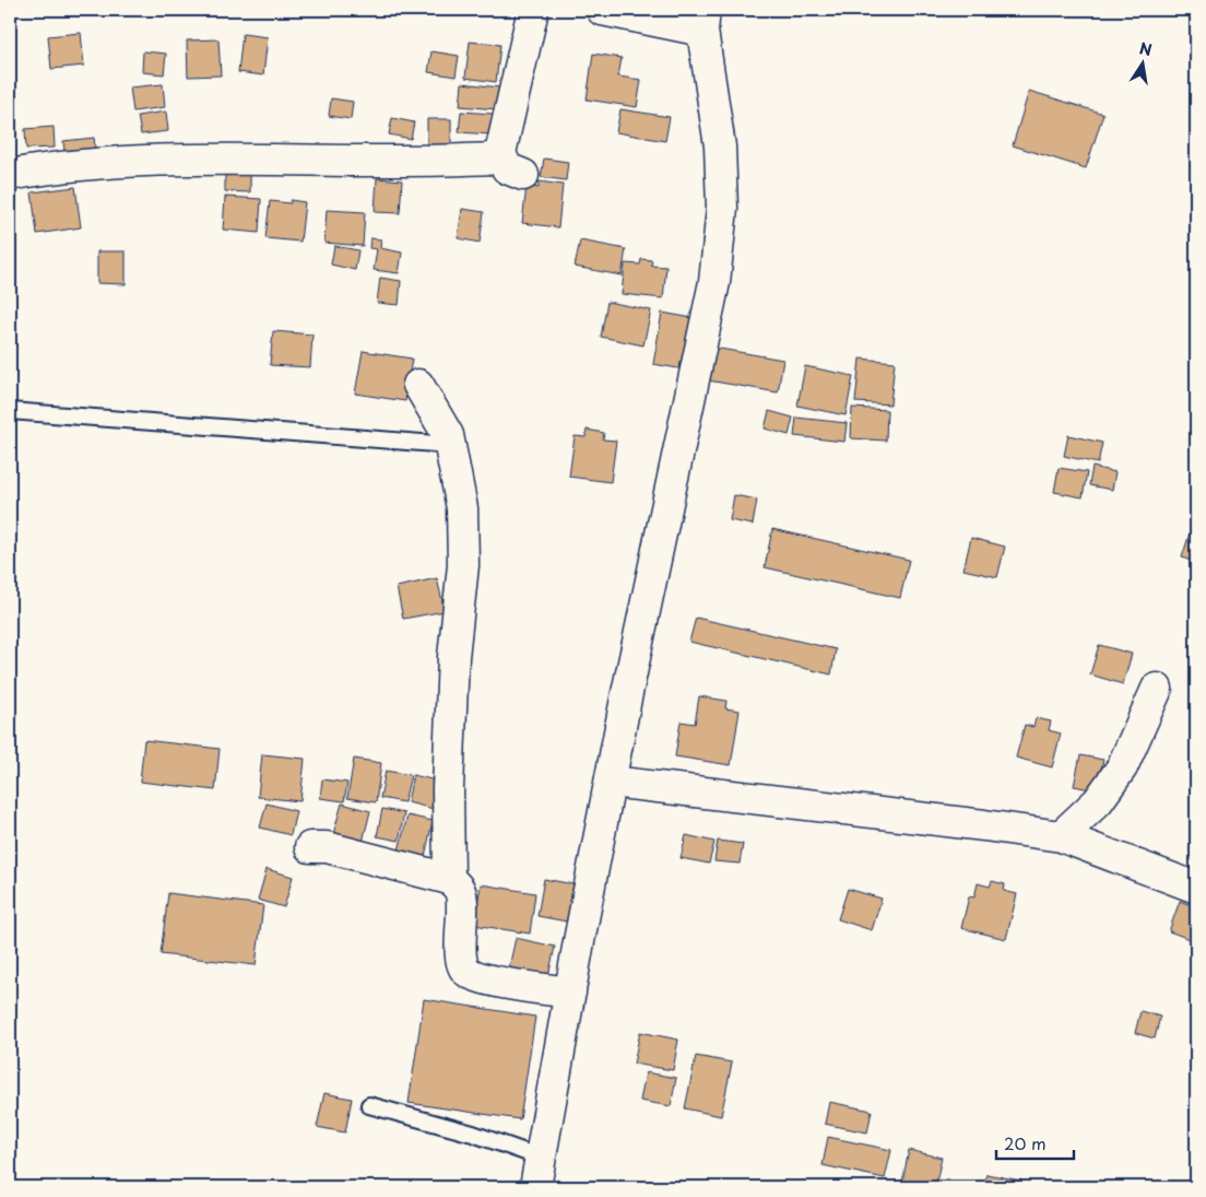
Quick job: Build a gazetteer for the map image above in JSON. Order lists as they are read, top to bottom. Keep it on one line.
{"scale_bar":"20 m","north":"top"}
